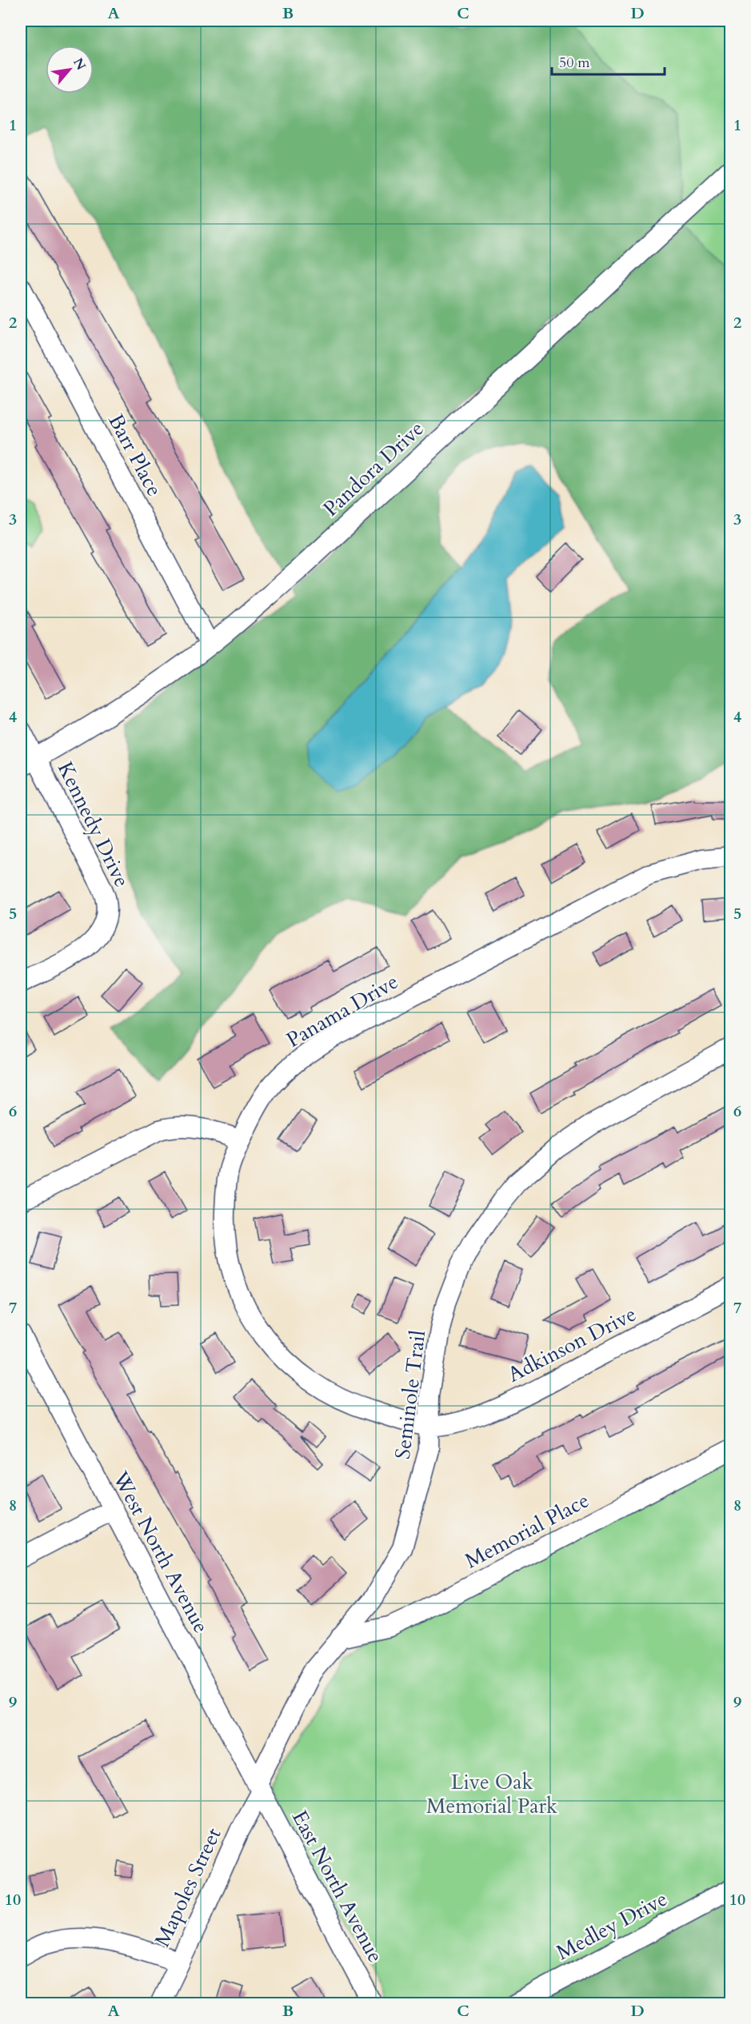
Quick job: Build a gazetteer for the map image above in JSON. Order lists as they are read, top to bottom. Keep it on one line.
{"streets":{"street":["Barr Place","Pandora Drive","Kennedy Drive","Panama Drive","Adkinson Drive","Seminole Trail","Memorial Place","West North Avenue","East North Avenue","Mapoles Street","Medley Drive"]},"crossings":[["Barr Place","Pandora Drive"],["Pandora Drive","Kennedy Drive"],["Panama Drive","Adkinson Drive"],["Panama Drive","Seminole Trail"],["Adkinson Drive","Seminole Trail"],["Seminole Trail","Memorial Place"],["Seminole Trail","West North Avenue"],["Seminole Trail","East North Avenue"],["Seminole Trail","Mapoles Street"],["West North Avenue","East North Avenue"],["West North Avenue","Mapoles Street"],["East North Avenue","Mapoles Street"]],"parks":["Live Oak Memorial Park"],"scale_bar":"50 m","north":"top right","grid":{"columns":["A","B","C","D"],"rows":["1","2","3","4","5","6","7","8","9","10"]}}
